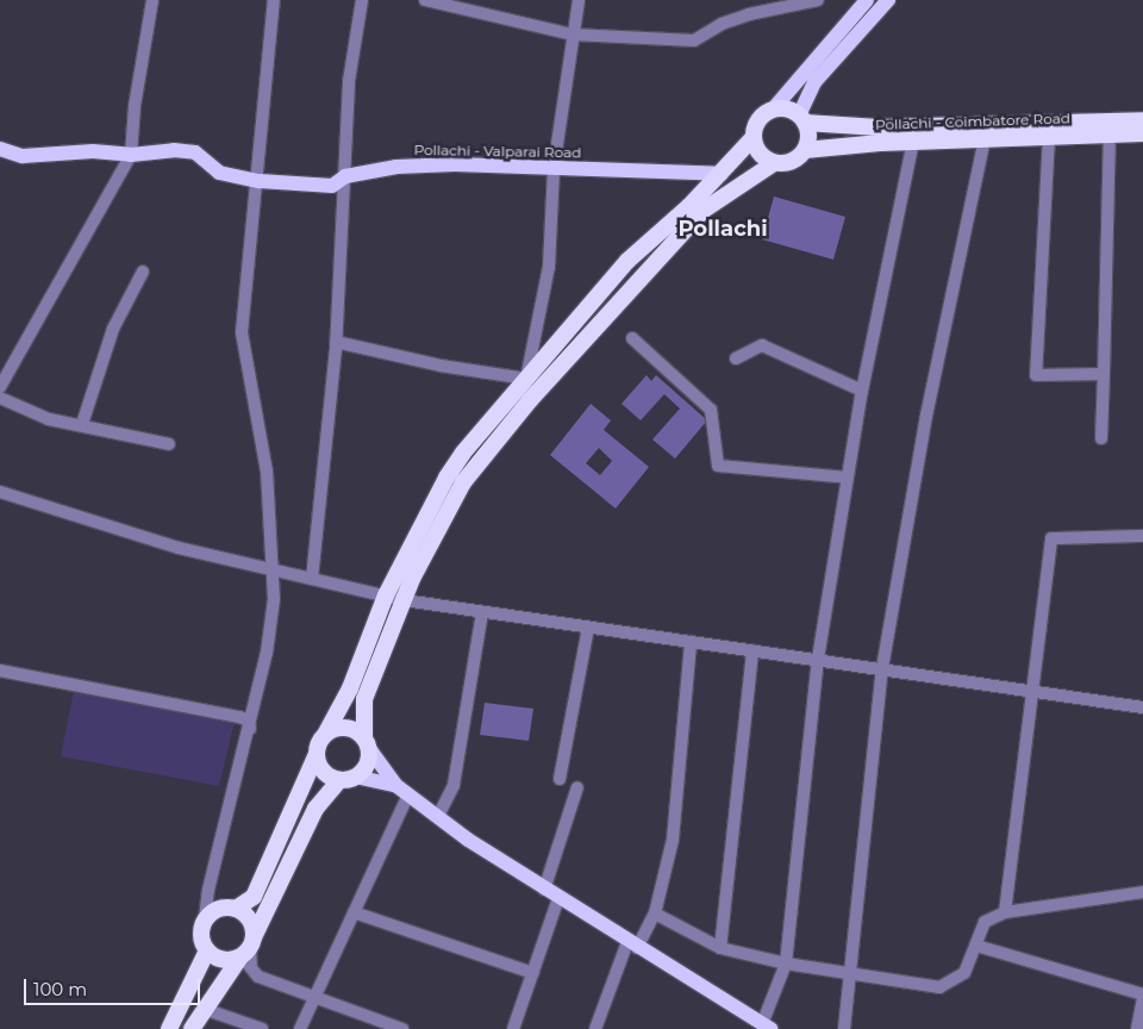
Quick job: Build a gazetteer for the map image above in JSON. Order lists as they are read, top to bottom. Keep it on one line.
{"streets":{"highway":["Pollachi - Coimbatore Road"],"main road":["Pollachi - Valparai Road"]},"districts":["Pollachi"],"scale_bar":"100 m"}
